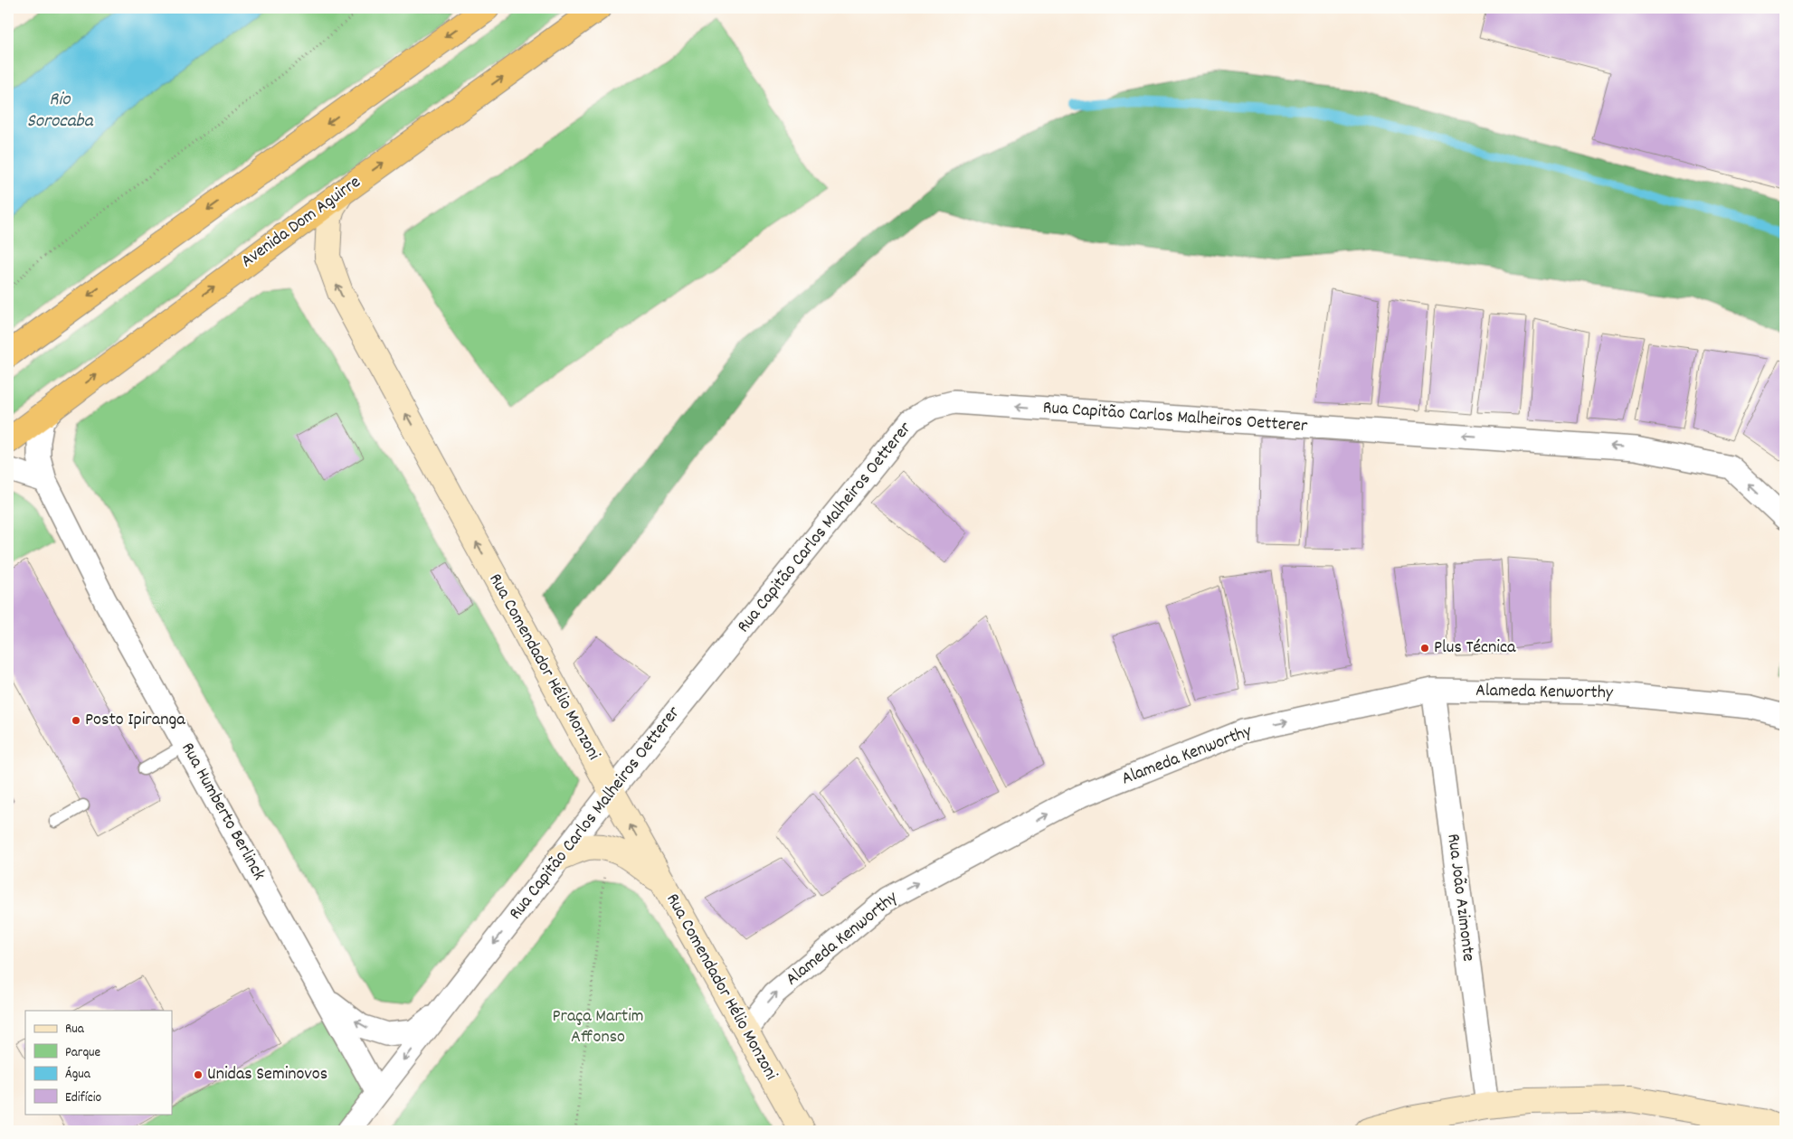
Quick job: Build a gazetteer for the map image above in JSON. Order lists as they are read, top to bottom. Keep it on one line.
{"streets":{"highway":["Avenida Dom Aguirre"],"street":["Rua Capitão Carlos Malheiros Oetterer","Rua Comendador Hélio Monzoni","Alameda Kenworthy","Rua Humberto Berlinck","Rua João Azimonte"]},"crossings":[["Avenida Dom Aguirre","Rua Comendador Hélio Monzoni"],["Avenida Dom Aguirre","Rua Humberto Berlinck"],["Rua Capitão Carlos Malheiros Oetterer","Rua Comendador Hélio Monzoni"],["Rua Capitão Carlos Malheiros Oetterer","Rua Humberto Berlinck"],["Rua Comendador Hélio Monzoni","Alameda Kenworthy"],["Alameda Kenworthy","Rua João Azimonte"]],"one_way":["Rua Capitão Carlos Malheiros Oetterer","Rua Comendador Hélio Monzoni","Alameda Kenworthy"],"water":["Rio Sorocaba"],"parks":["Praça Martim Affonso"],"places":["Plus Técnica","Posto Ipiranga","Unidas Seminovos"],"legend":["Rua","Parque","Água","Edifício"]}
